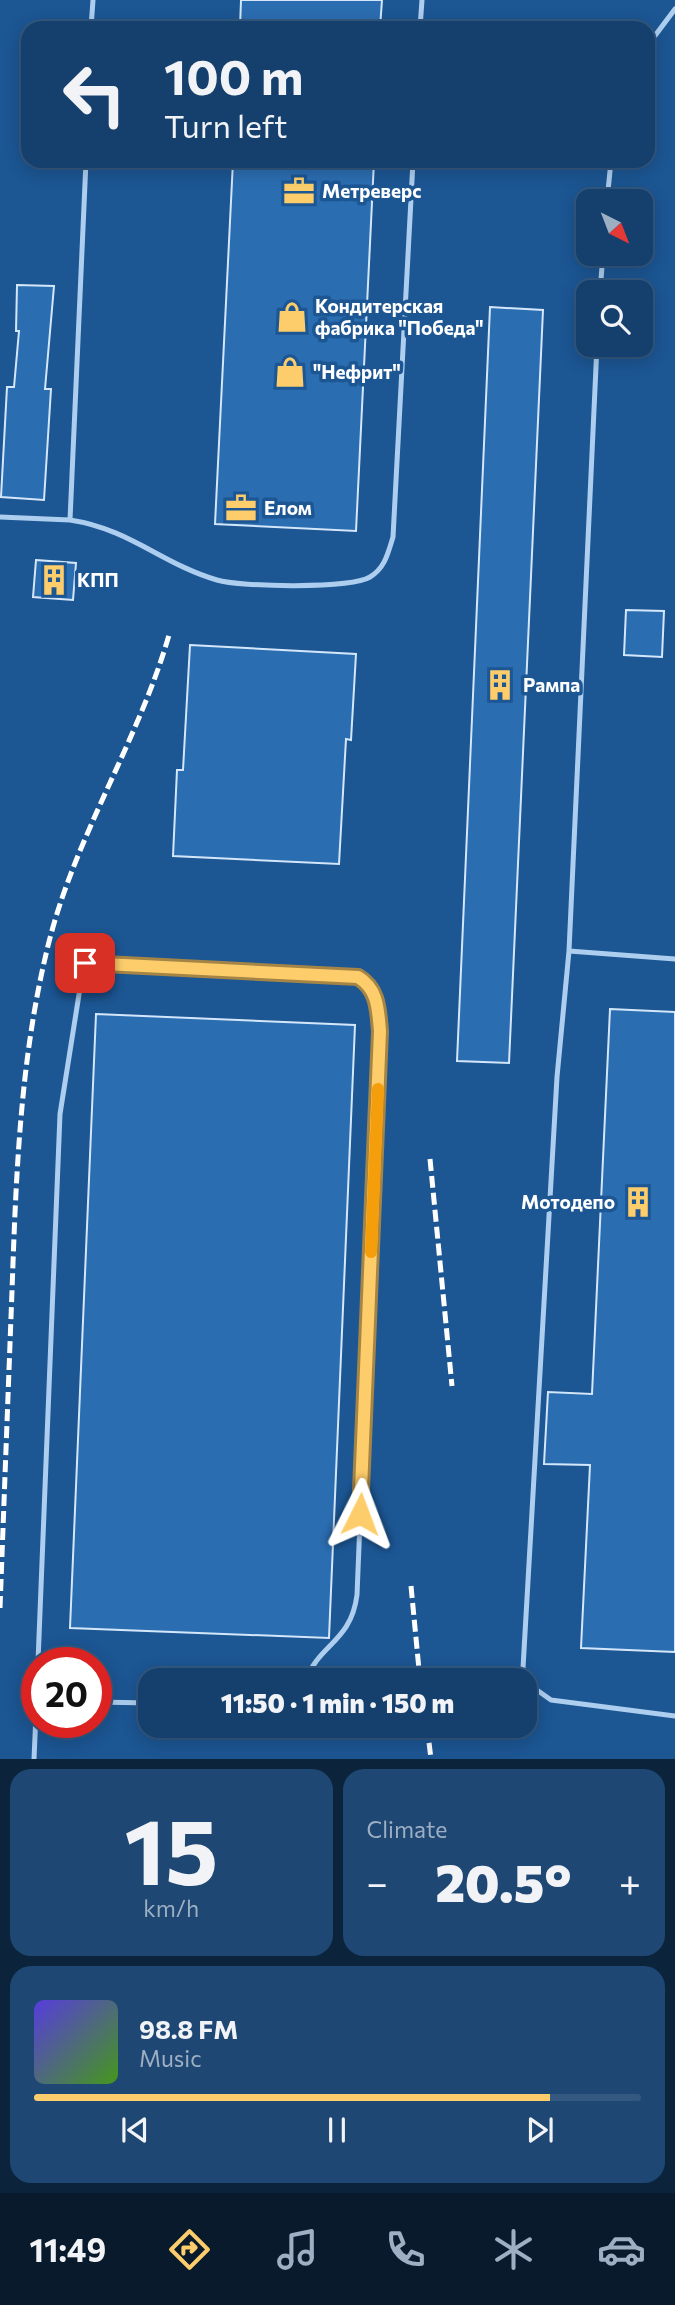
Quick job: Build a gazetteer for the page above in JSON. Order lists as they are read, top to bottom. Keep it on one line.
{"places":{"office":["Метреверс","Елом"],"shop":["Кондитерская фабрика \"Победа\"","\"Нефрит\""],"building":["КПП","Рампа","Мотодепо"]},"north":"bottom right","page":{"turn":["100 m","Turn left"],"limit":"20","trip":"11:50 · 1 min · 150 m","tile":[["15","km/h"],"Climate"],"heat":["−","20.5°","+"],"song":["98.8 FM","Music"],"tabs":"11:49"}}
